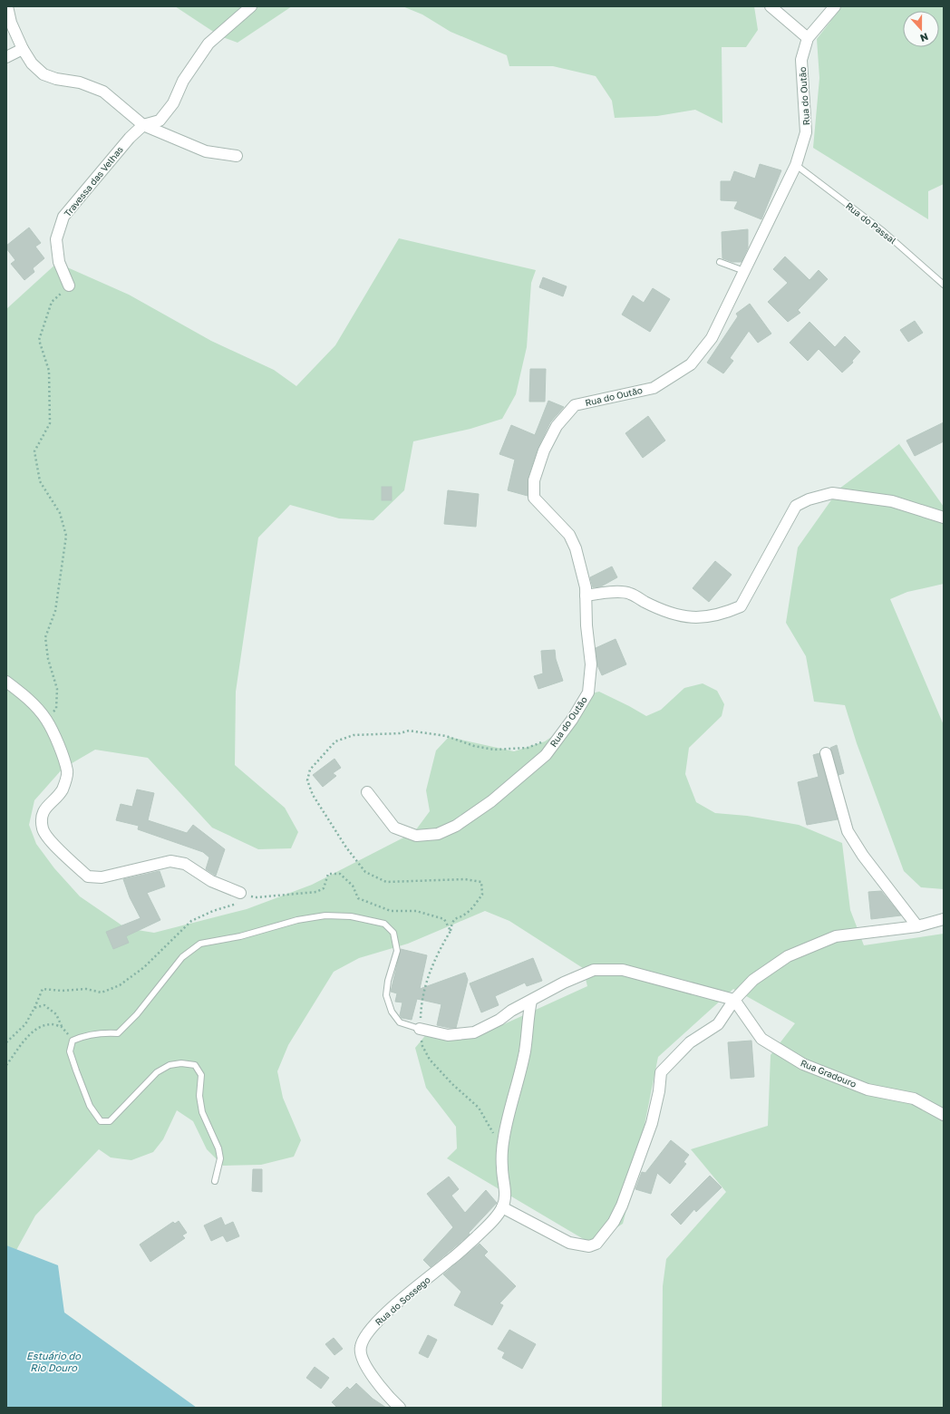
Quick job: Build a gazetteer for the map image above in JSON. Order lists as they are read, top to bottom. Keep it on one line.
{"streets":{"street":["Rua do Outão","Travessa das Velhas","Rua Gradouro","Rua do Sossego"],"lane":["Rua do Passal"]},"crossings":[["Rua do Outão","Rua do Passal"]],"water":["Estuário do Rio Douro"],"north":"bottom"}
